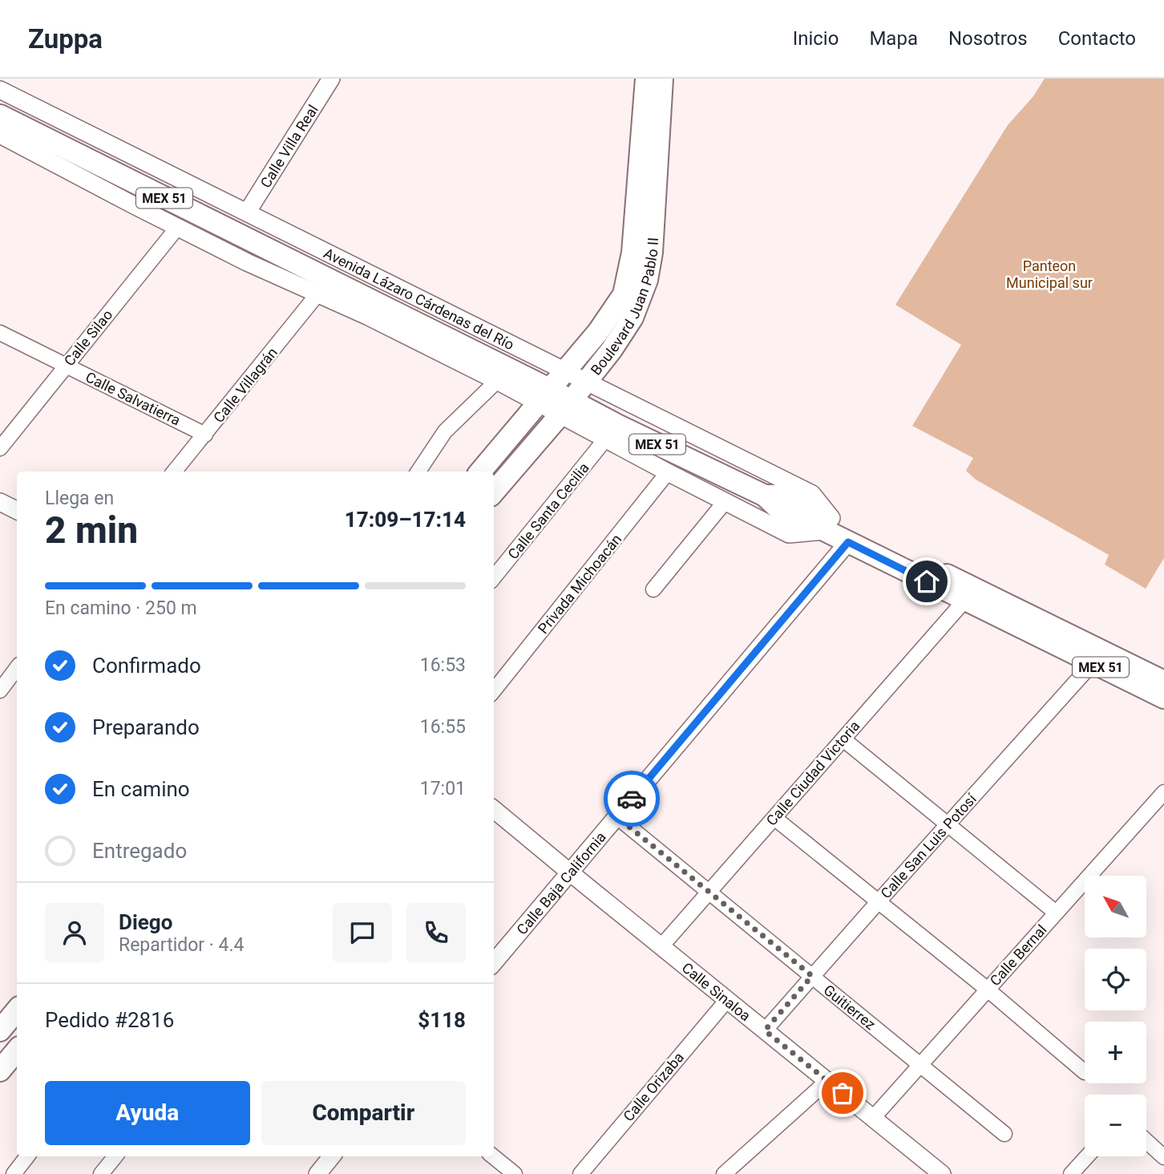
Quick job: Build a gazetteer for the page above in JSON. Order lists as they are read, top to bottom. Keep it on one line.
{"streets":{"main road":["MEX 51","Avenida Lázaro Cárdenas del Río","Boulevard Juan Pablo II"],"street":["Calle Villa Real","Calle Silao","Calle Villagrán","Calle Salvatierra","Calle Santa Cecilia","Privada Michoacán","Calle Ciudad Victoria","Calle San Luis Potosí","Calle Baja California","Calle Bernal","Calle Sinaloa","Guitierrez","Calle Orizaba"]},"crossings":[["Calle Villa Real","Avenida Lázaro Cárdenas del Río"],["Avenida Lázaro Cárdenas del Río","Boulevard Juan Pablo II"],["Avenida Lázaro Cárdenas del Río","Calle Silao"],["Avenida Lázaro Cárdenas del Río","Calle Villagrán"],["Avenida Lázaro Cárdenas del Río","Calle Santa Cecilia"],["Avenida Lázaro Cárdenas del Río","Privada Michoacán"],["Avenida Lázaro Cárdenas del Río","Calle Ciudad Victoria"],["Avenida Lázaro Cárdenas del Río","Calle San Luis Potosí"],["Avenida Lázaro Cárdenas del Río","Calle Baja California"],["Calle Silao","Calle Salvatierra"],["Calle Villagrán","Calle Salvatierra"],["Calle Ciudad Victoria","Calle Sinaloa"],["Calle Ciudad Victoria","Guitierrez"],["Calle San Luis Potosí","Calle Sinaloa"],["Calle San Luis Potosí","Guitierrez"],["Calle Baja California","Calle Sinaloa"],["Calle Baja California","Guitierrez"],["Calle Bernal","Calle Sinaloa"],["Calle Bernal","Guitierrez"],["Calle Sinaloa","Calle Orizaba"]],"parks":["Panteon Municipal sur"],"north":"top left","page":{"header":"Zuppa","nav":["Inicio","Mapa","Nosotros","Contacto"],"heading":["2 min","Llega en","17:09–17:14"],"panel":["Diego","Repartidor · 4.4","Pedido #2816","$118"],"bar":"En camino · 250 m","list":[["Confirmado","16:53"],["Preparando","16:55"],["En camino","17:01"],"Entregado"],"map_buttons":["+","−"],"buttons":["Ayuda","Compartir"]}}
